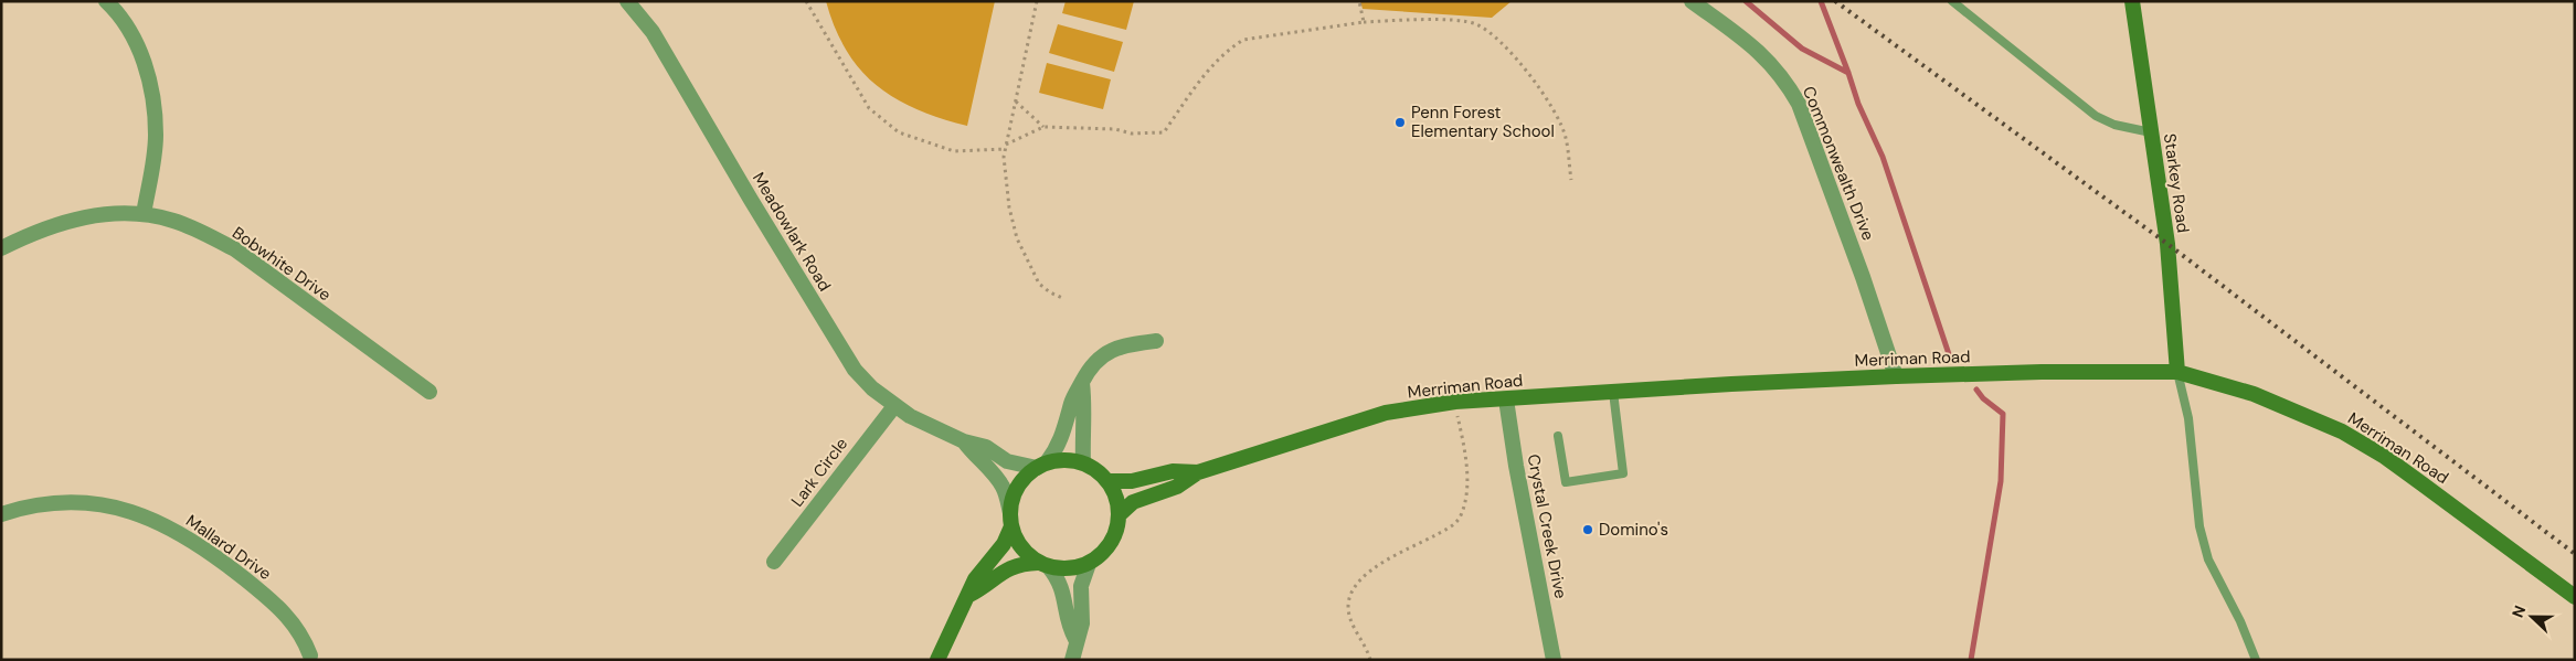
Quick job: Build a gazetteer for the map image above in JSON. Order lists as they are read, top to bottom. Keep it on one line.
{"streets":{"main road":["Starkey Road","Merriman Road"],"street":["Commonwealth Drive","Meadowlark Road","Bobwhite Drive","Lark Circle","Crystal Creek Drive","Mallard Drive"]},"crossings":[["Commonwealth Drive","Merriman Road"],["Starkey Road","Merriman Road"],["Meadowlark Road","Merriman Road"],["Meadowlark Road","Lark Circle"],["Merriman Road","Crystal Creek Drive"]],"places":["Penn Forest Elementary School","Domino's"],"north":"left"}
